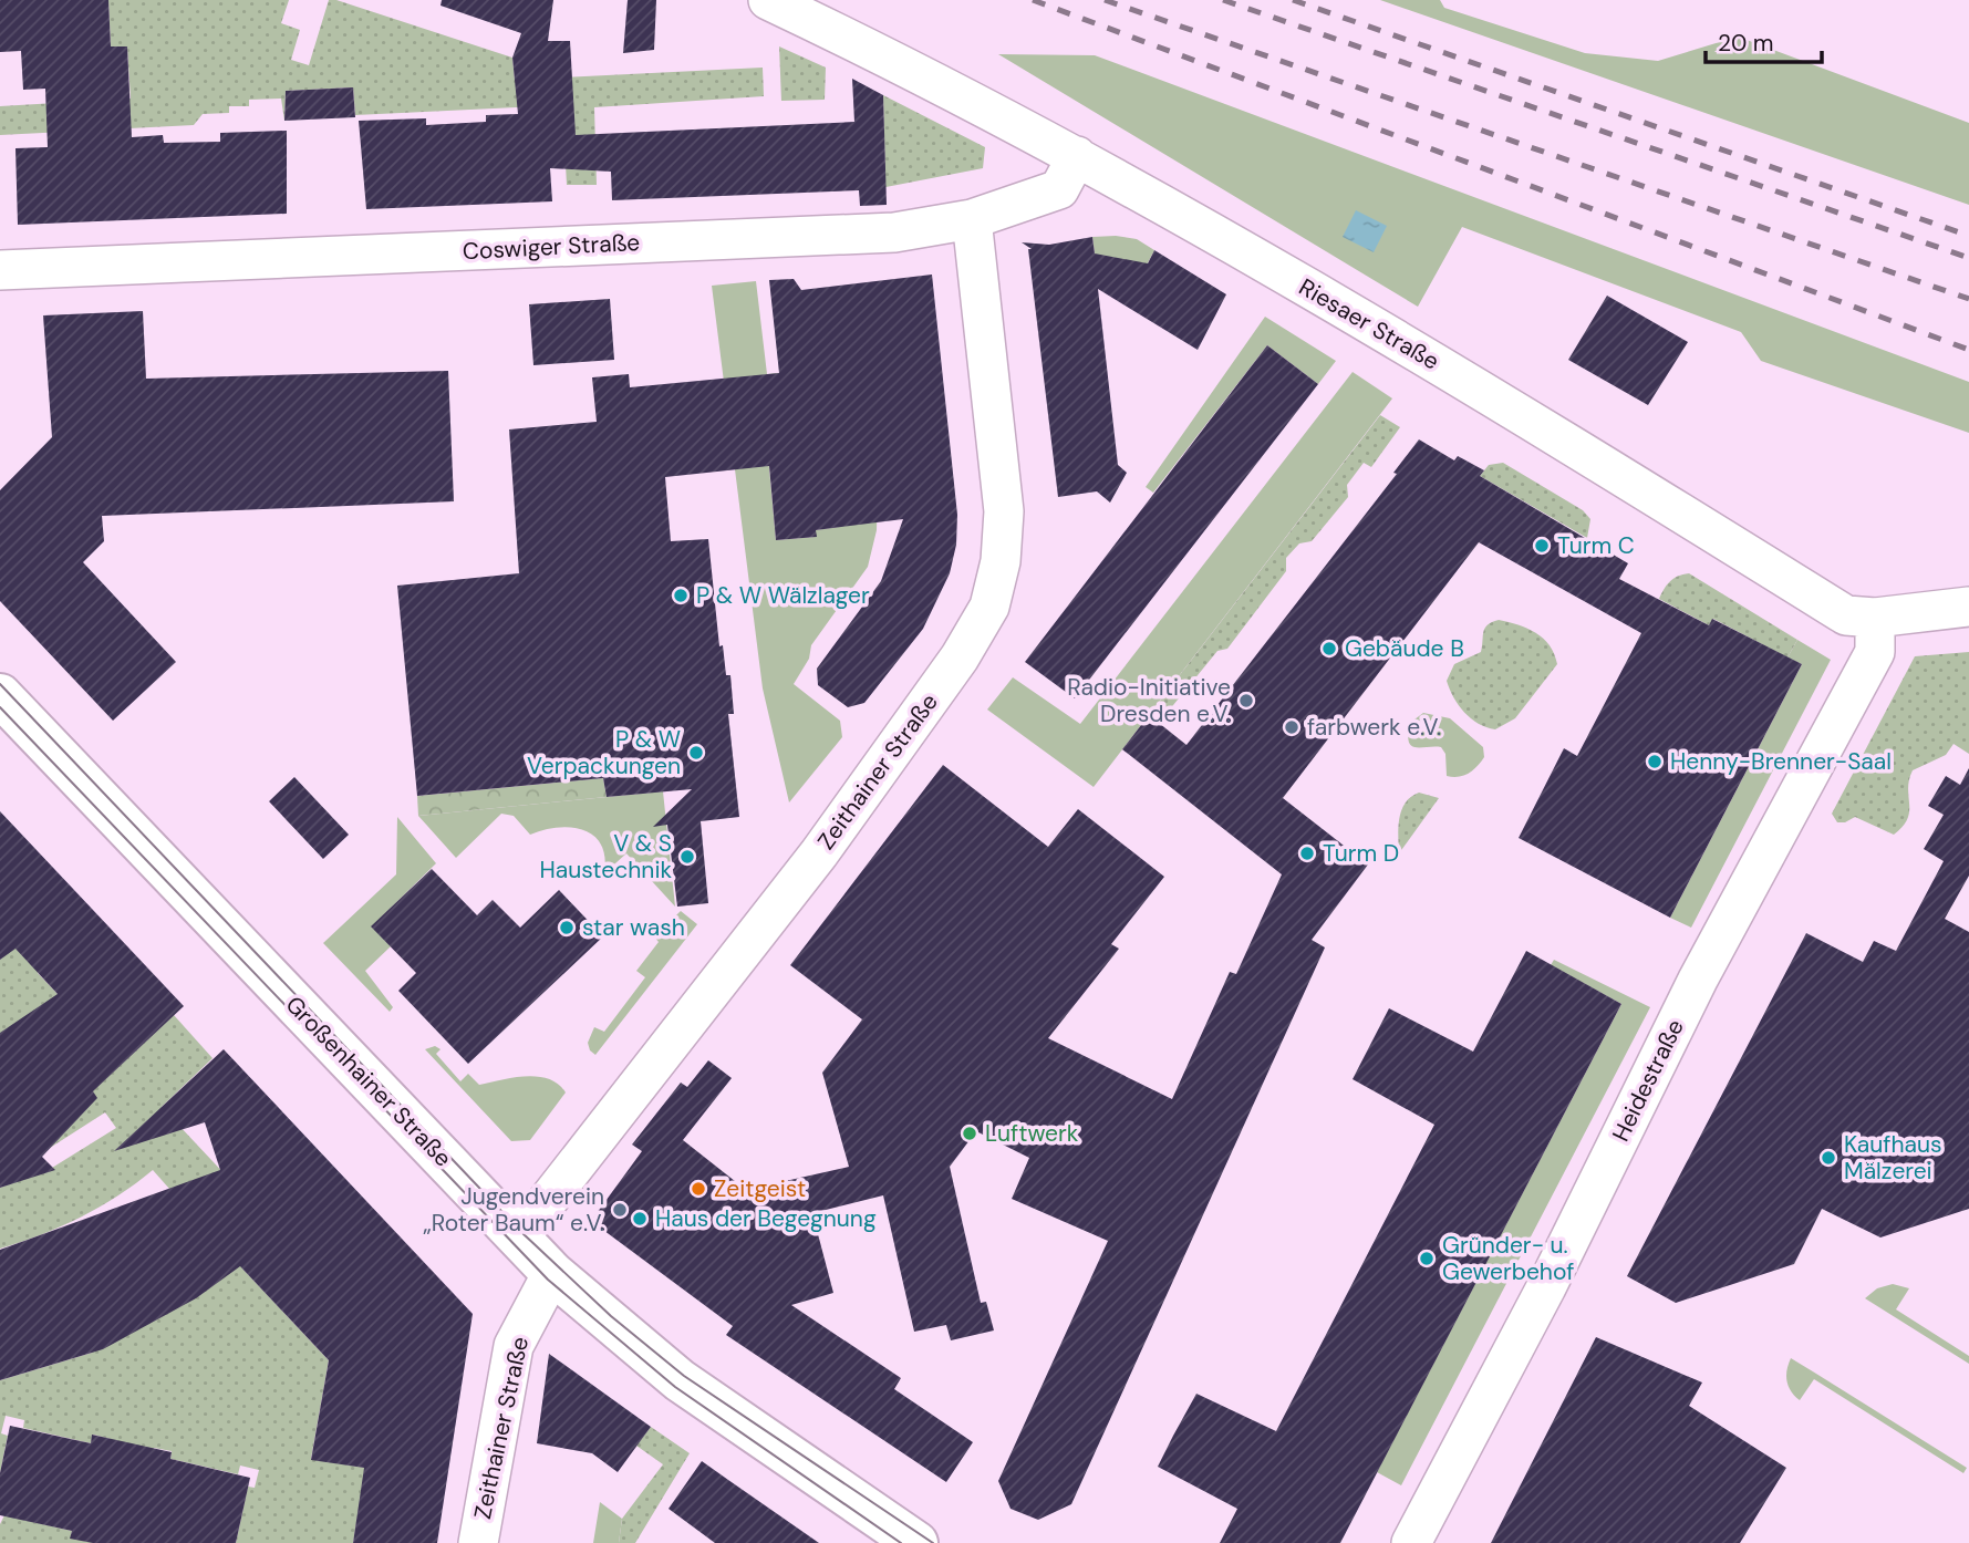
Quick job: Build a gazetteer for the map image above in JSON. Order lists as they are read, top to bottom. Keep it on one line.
{"streets":{"main road":["Großenhainer Straße"],"street":["Coswiger Straße","Riesaer Straße","Zeithainer Straße","Heidestraße"]},"crossings":[["Coswiger Straße","Riesaer Straße"],["Coswiger Straße","Zeithainer Straße"],["Riesaer Straße","Heidestraße"],["Zeithainer Straße","Großenhainer Straße"]],"places":["Turm C","P & W Wälzlager","Gebäude B","Radio-Initiative Dresden e.V.","farbwerk e.V.","P & W Verpackungen","Henny-Brenner-Saal","Turm D","V & S Haustechnik","star wash","Luftwerk","Kaufhaus Mälzerei","Zeitgeist","Jugendverein „Roter Baum“ e.V.","Haus der Begegnung","Gründer- u. Gewerbehof"],"scale_bar":"20 m"}
